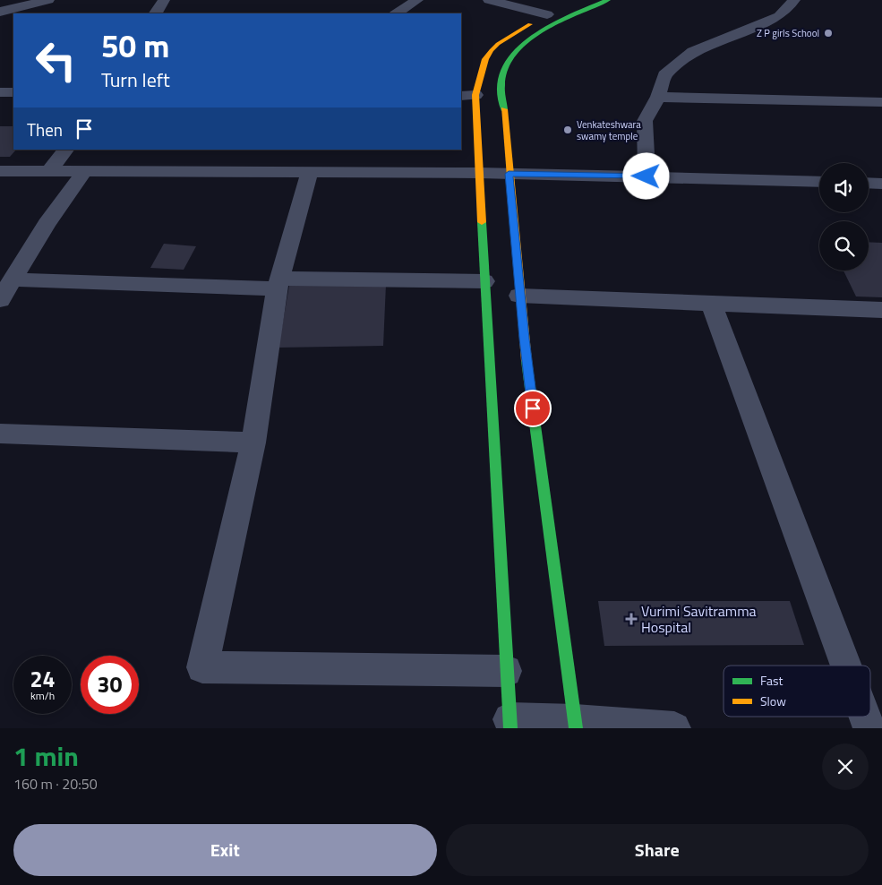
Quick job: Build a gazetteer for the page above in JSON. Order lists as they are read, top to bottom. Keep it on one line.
{"places":{"other":["Z P girls School","Venkateshwara swamy temple"],"health":["Vurimi Savitramma Hospital"]},"legend":["Fast","Slow"],"page":{"turn":["50 m","Turn left"],"then":"Then","speed":"24 km/h","limit":"30","heading":["1 min","160 m · 20:50"],"buttons":["Exit","Share"]}}
